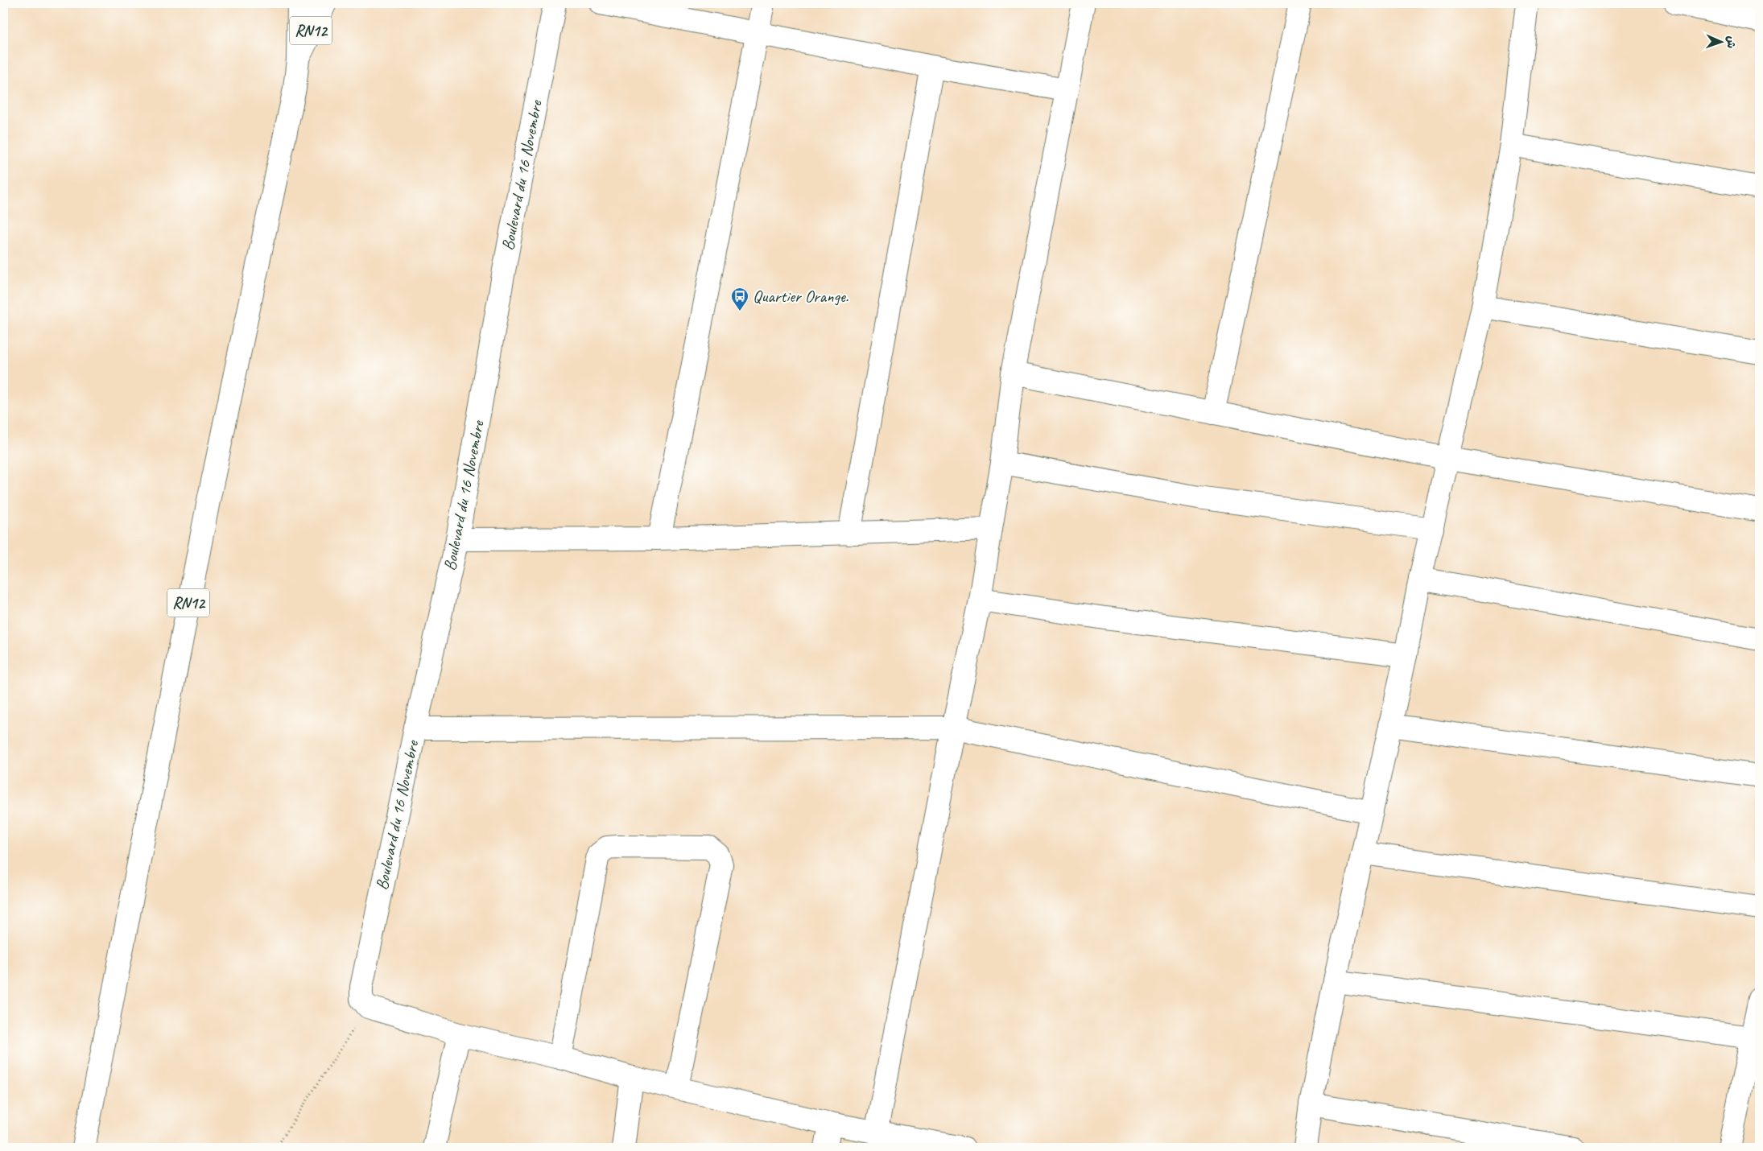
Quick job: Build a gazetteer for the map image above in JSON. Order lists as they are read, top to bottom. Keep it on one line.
{"streets":{"street":["RN12","Boulevard du 16 Novembre"]},"places":{"bus stop":["Quartier Orange."]},"north":"right"}
